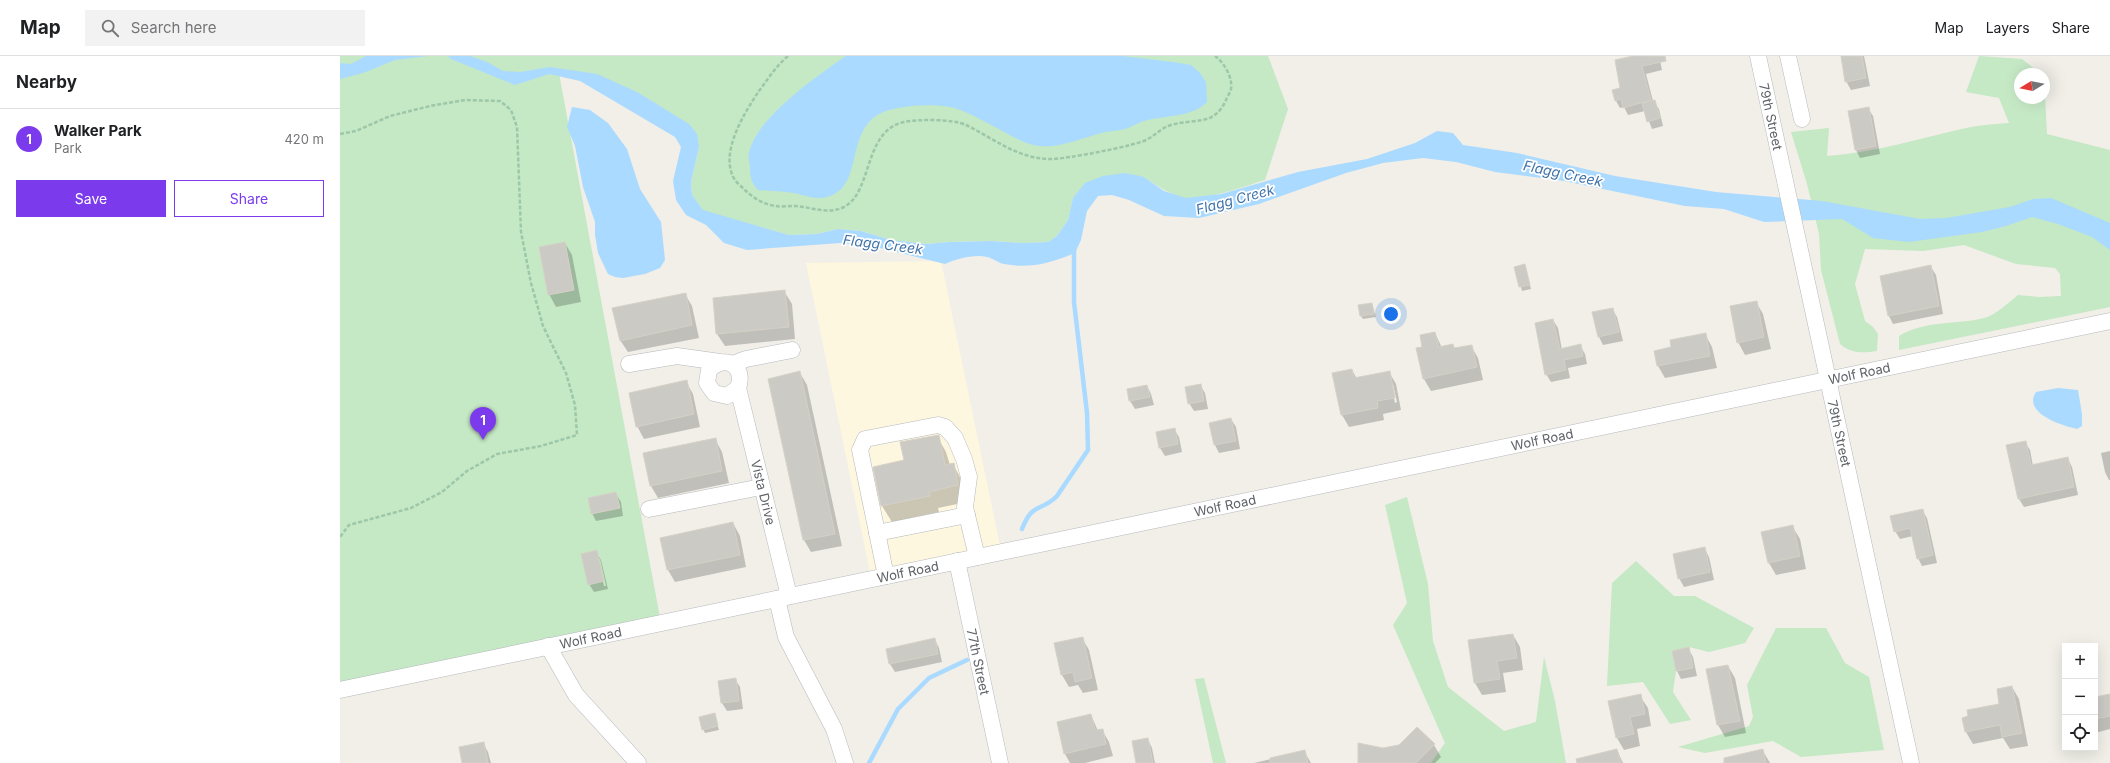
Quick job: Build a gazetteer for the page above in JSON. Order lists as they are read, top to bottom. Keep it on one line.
{"streets":{"street":["79th Street","Wolf Road","Vista Drive","77th Street"]},"crossings":[["79th Street","Wolf Road"],["Wolf Road","Vista Drive"],["Wolf Road","77th Street"]],"water":["Flagg Creek"],"north":"left","page":{"header":"Map","search":"Search here","nav":["Map","Layers","Share"],"heading":"Nearby","list":[{"mark":"1","name":"Walker Park","note":"Park","value":"420 m"}],"buttons":["Save","Share"],"pins":"1","map_buttons":["+","−"]}}
